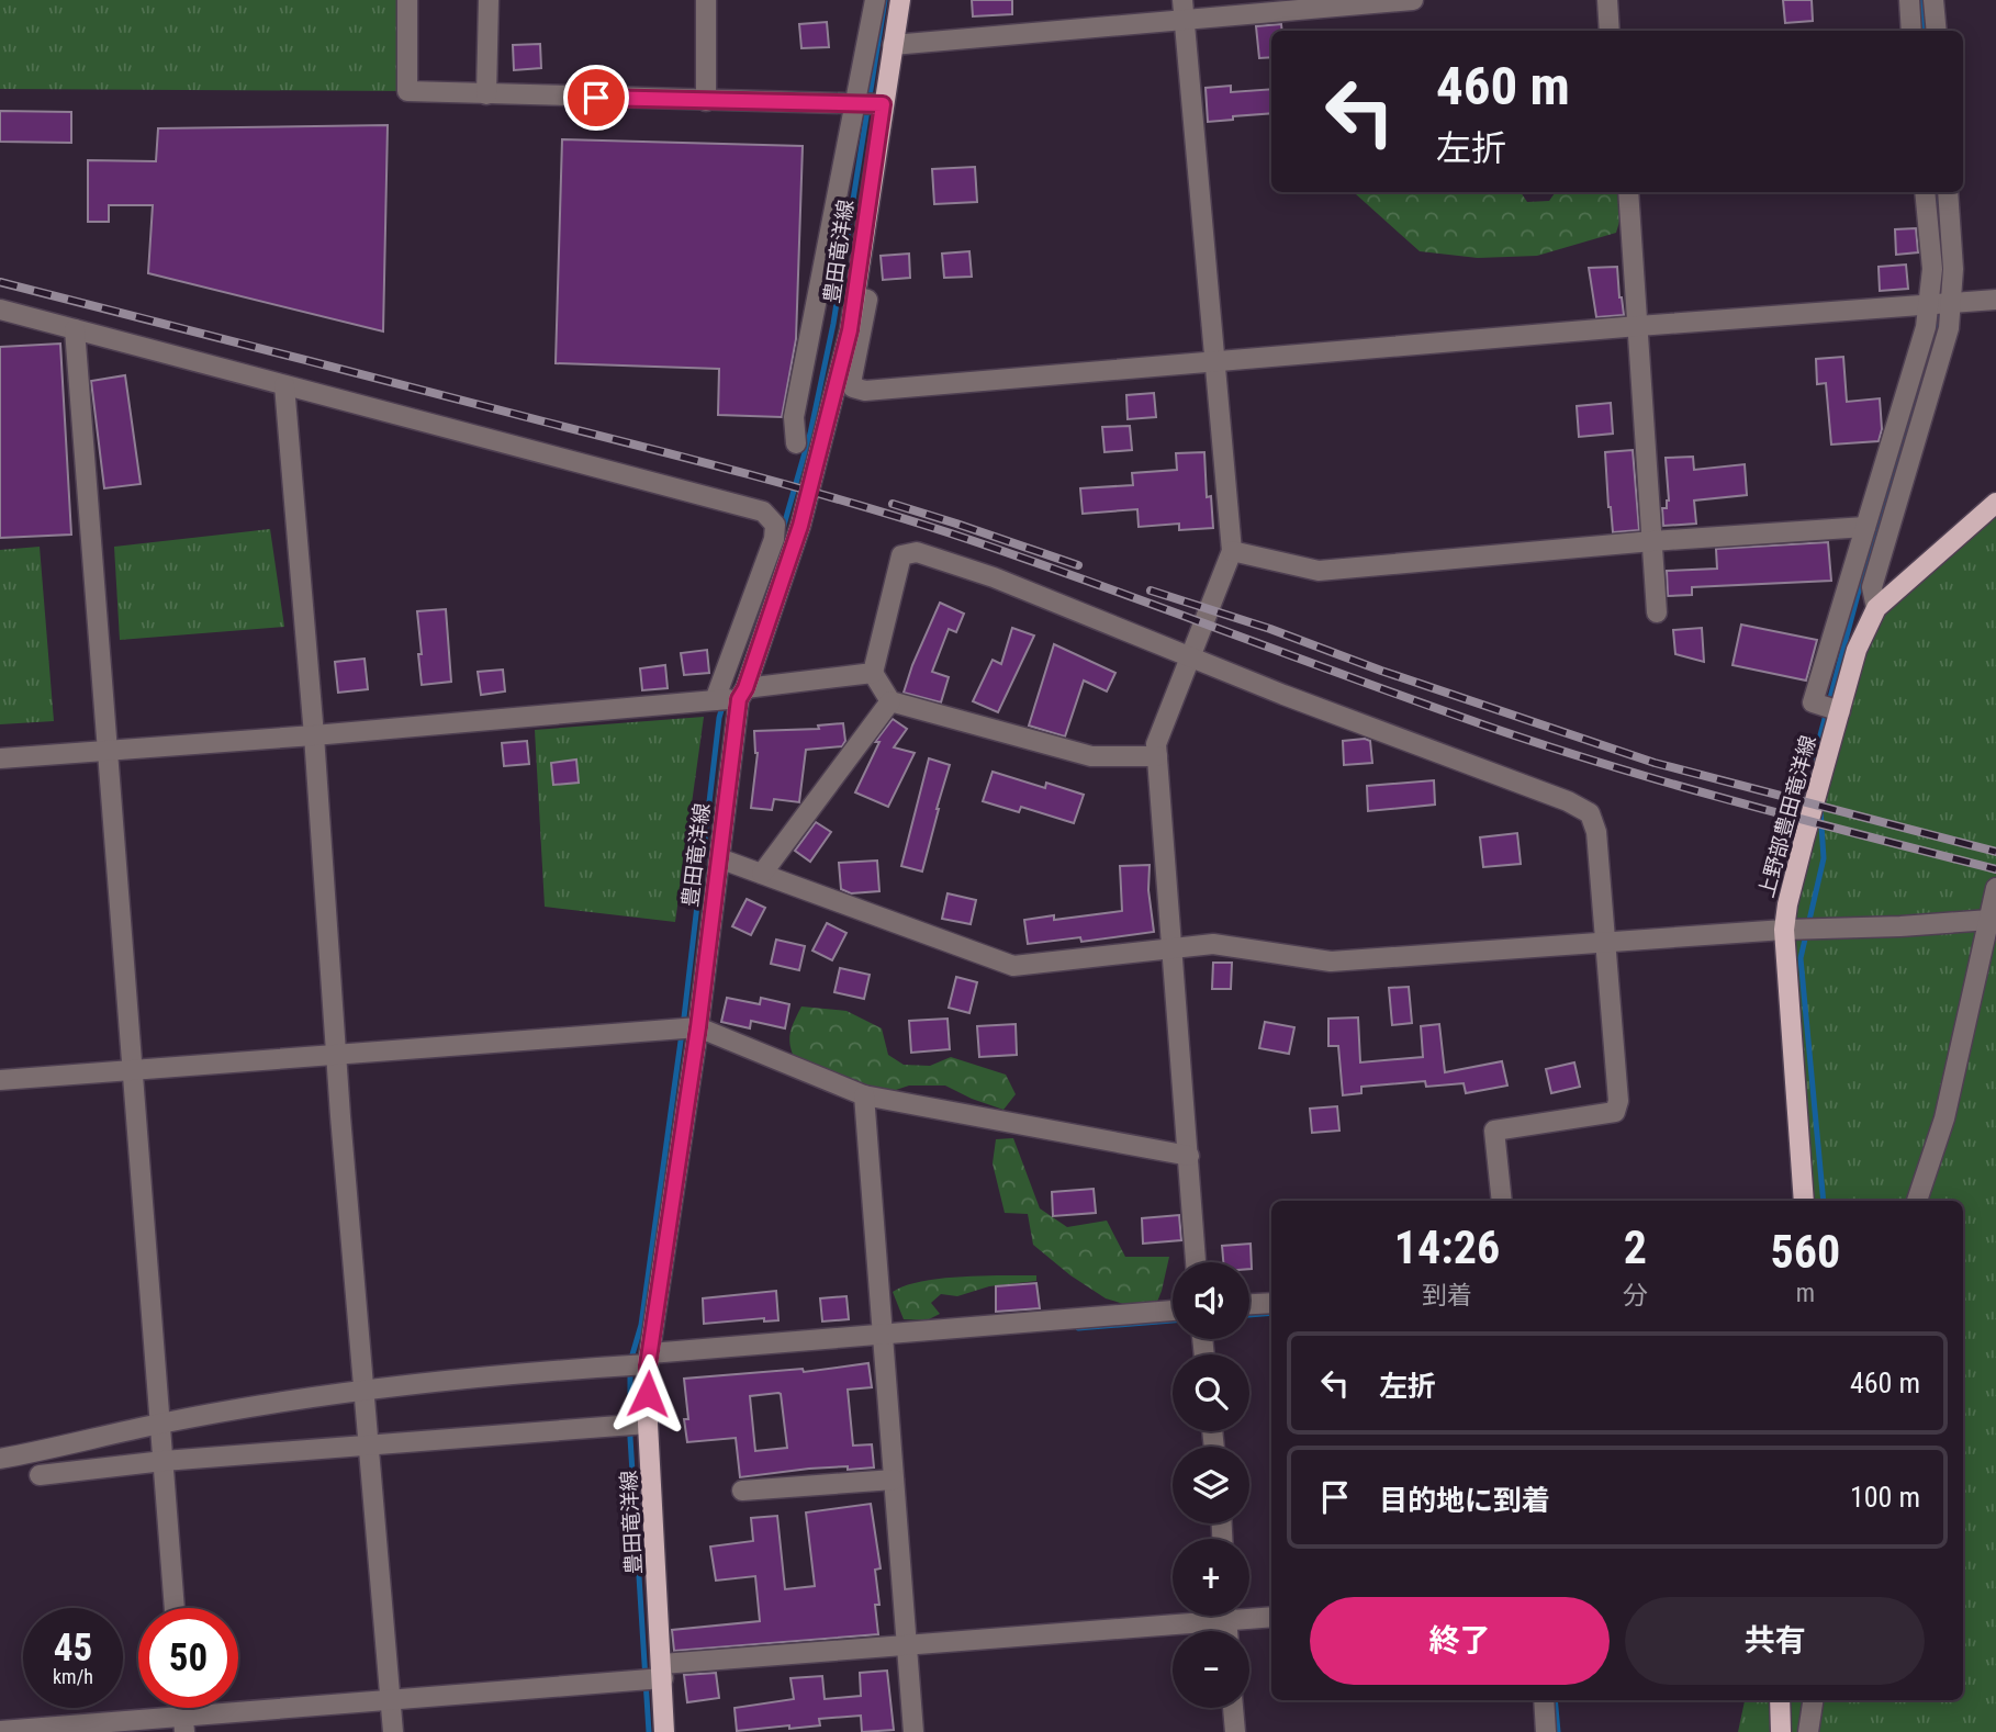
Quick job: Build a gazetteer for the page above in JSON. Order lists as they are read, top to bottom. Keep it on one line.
{"streets":{"main road":["豊田竜洋線","上野部豊田竜洋線"]},"page":{"turn":["460 m","左折"],"eta":["14:26","到着","2","分","560","m"],"map_buttons":["+","−"],"list":[{"name":"左折","value":"460 m"},{"name":"目的地に到着","value":"100 m"}],"buttons":["終了","共有"],"speed":"45 km/h","limit":"50"}}
